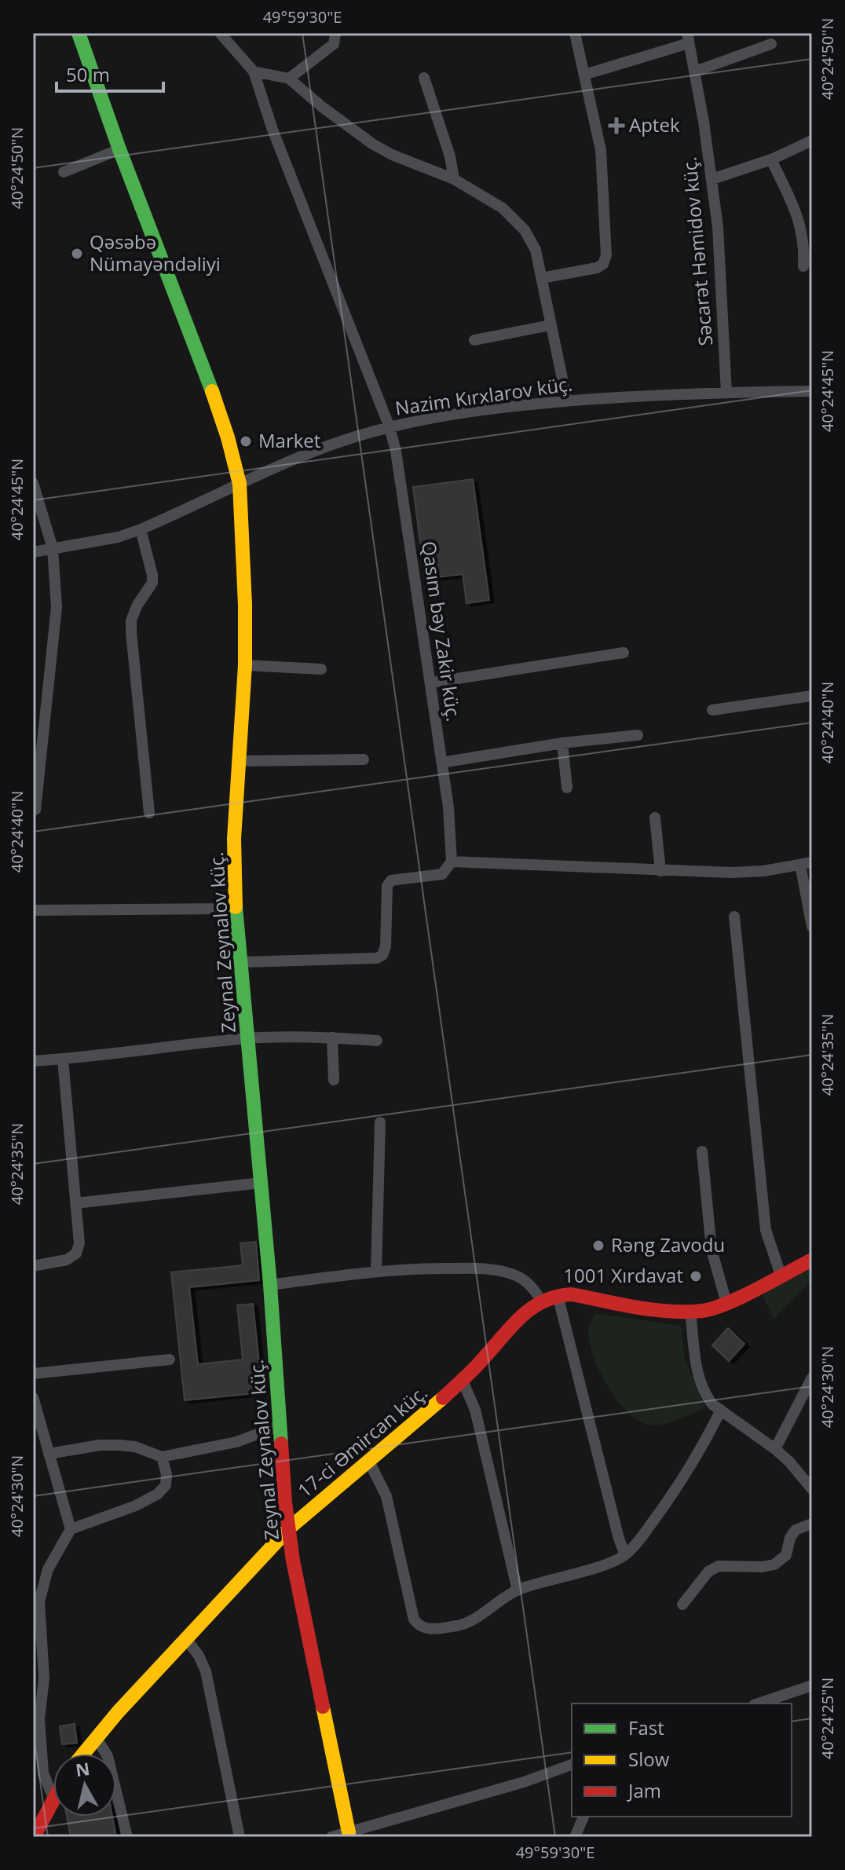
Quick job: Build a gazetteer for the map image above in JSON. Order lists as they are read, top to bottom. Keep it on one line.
{"streets":{"street":["Səcarət Həmidov küç.","Nazim Kırxlarov küç.","Qasım bəy Zakir küç.","Zeynal Zeynalov küç.","17-ci Əmircan küç."]},"crossings":[["Səcarət Həmidov küç.","Nazim Kırxlarov küç."],["Nazim Kırxlarov küç.","Qasım bəy Zakir küç."],["Nazim Kırxlarov küç.","Zeynal Zeynalov küç."],["Zeynal Zeynalov küç.","17-ci Əmircan küç."]],"places":{"health":["Aptek"],"other":["Qəsəbə Nümayəndəliyi","Market","Rəng Zavodu","1001 Xırdavat"]},"legend":["Fast","Slow","Jam"],"scale_bar":"50 m","north":"top","coordinates":["49°59'30\"E","40°24'50\"N","40°24'45\"N","40°24'40\"N","40°24'35\"N","40°24'30\"N","40°24'25\"N"]}
